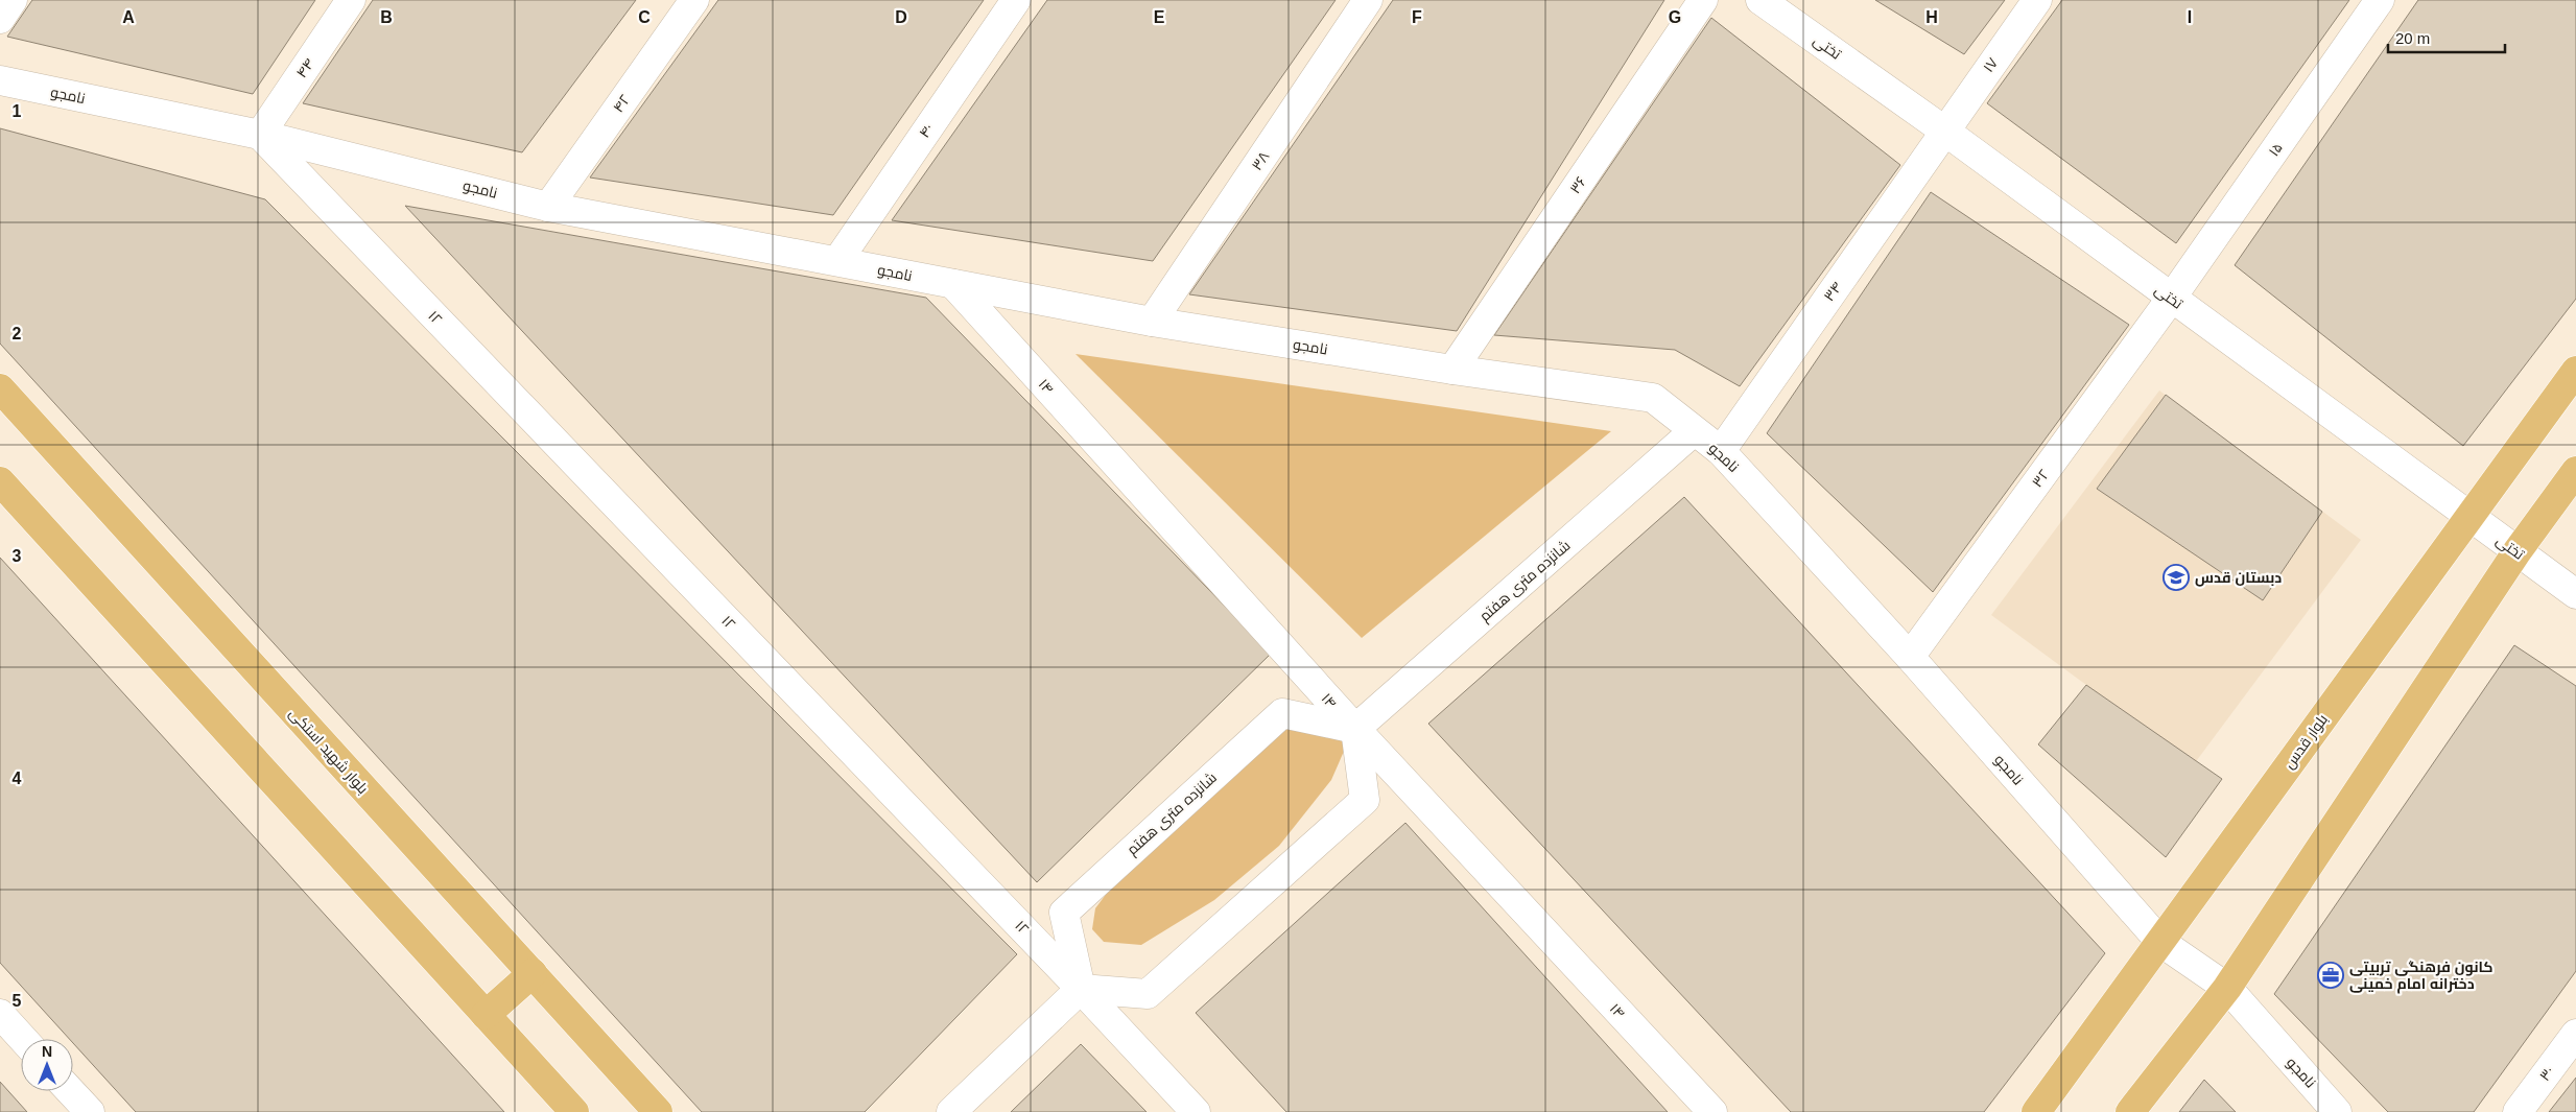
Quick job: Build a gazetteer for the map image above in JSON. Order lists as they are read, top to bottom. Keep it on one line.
{"streets":{"main road":["بلوار قدس","بلوار شهید استکی"],"street":["تختی","۱۷","۴۴","نامجو","۴۲","۴۰","۱۵","۳۸","۳۶","۳۴","۱۲","۱۴","۳۲","شانزده متری هفتم","۳۰"]},"crossings":[["تختی","۱۷"],["تختی","۱۵"],["تختی","۳۴"],["تختی","۳۲"],["تختی","بلوار قدس"],["۱۷","۳۴"],["۴۴","نامجو"],["۴۴","۱۲"],["نامجو","۴۲"],["نامجو","۴۰"],["نامجو","۳۸"],["نامجو","۳۶"],["نامجو","۳۴"],["نامجو","۱۲"],["نامجو","۱۴"],["نامجو","۳۲"],["نامجو","شانزده متری هفتم"],["نامجو","بلوار قدس"],["۱۵","۳۲"],["۱۲","شانزده متری هفتم"],["۱۴","شانزده متری هفتم"]],"places":{"school or university":["دبستان قدس"],"office":["کانون فرهنگی تربیتی دخترانه امام خمینی"]},"scale_bar":"20 m","north":"top","grid":{"columns":["A","B","C","D","E","F","G","H","I"],"rows":["1","2","3","4","5"]}}
